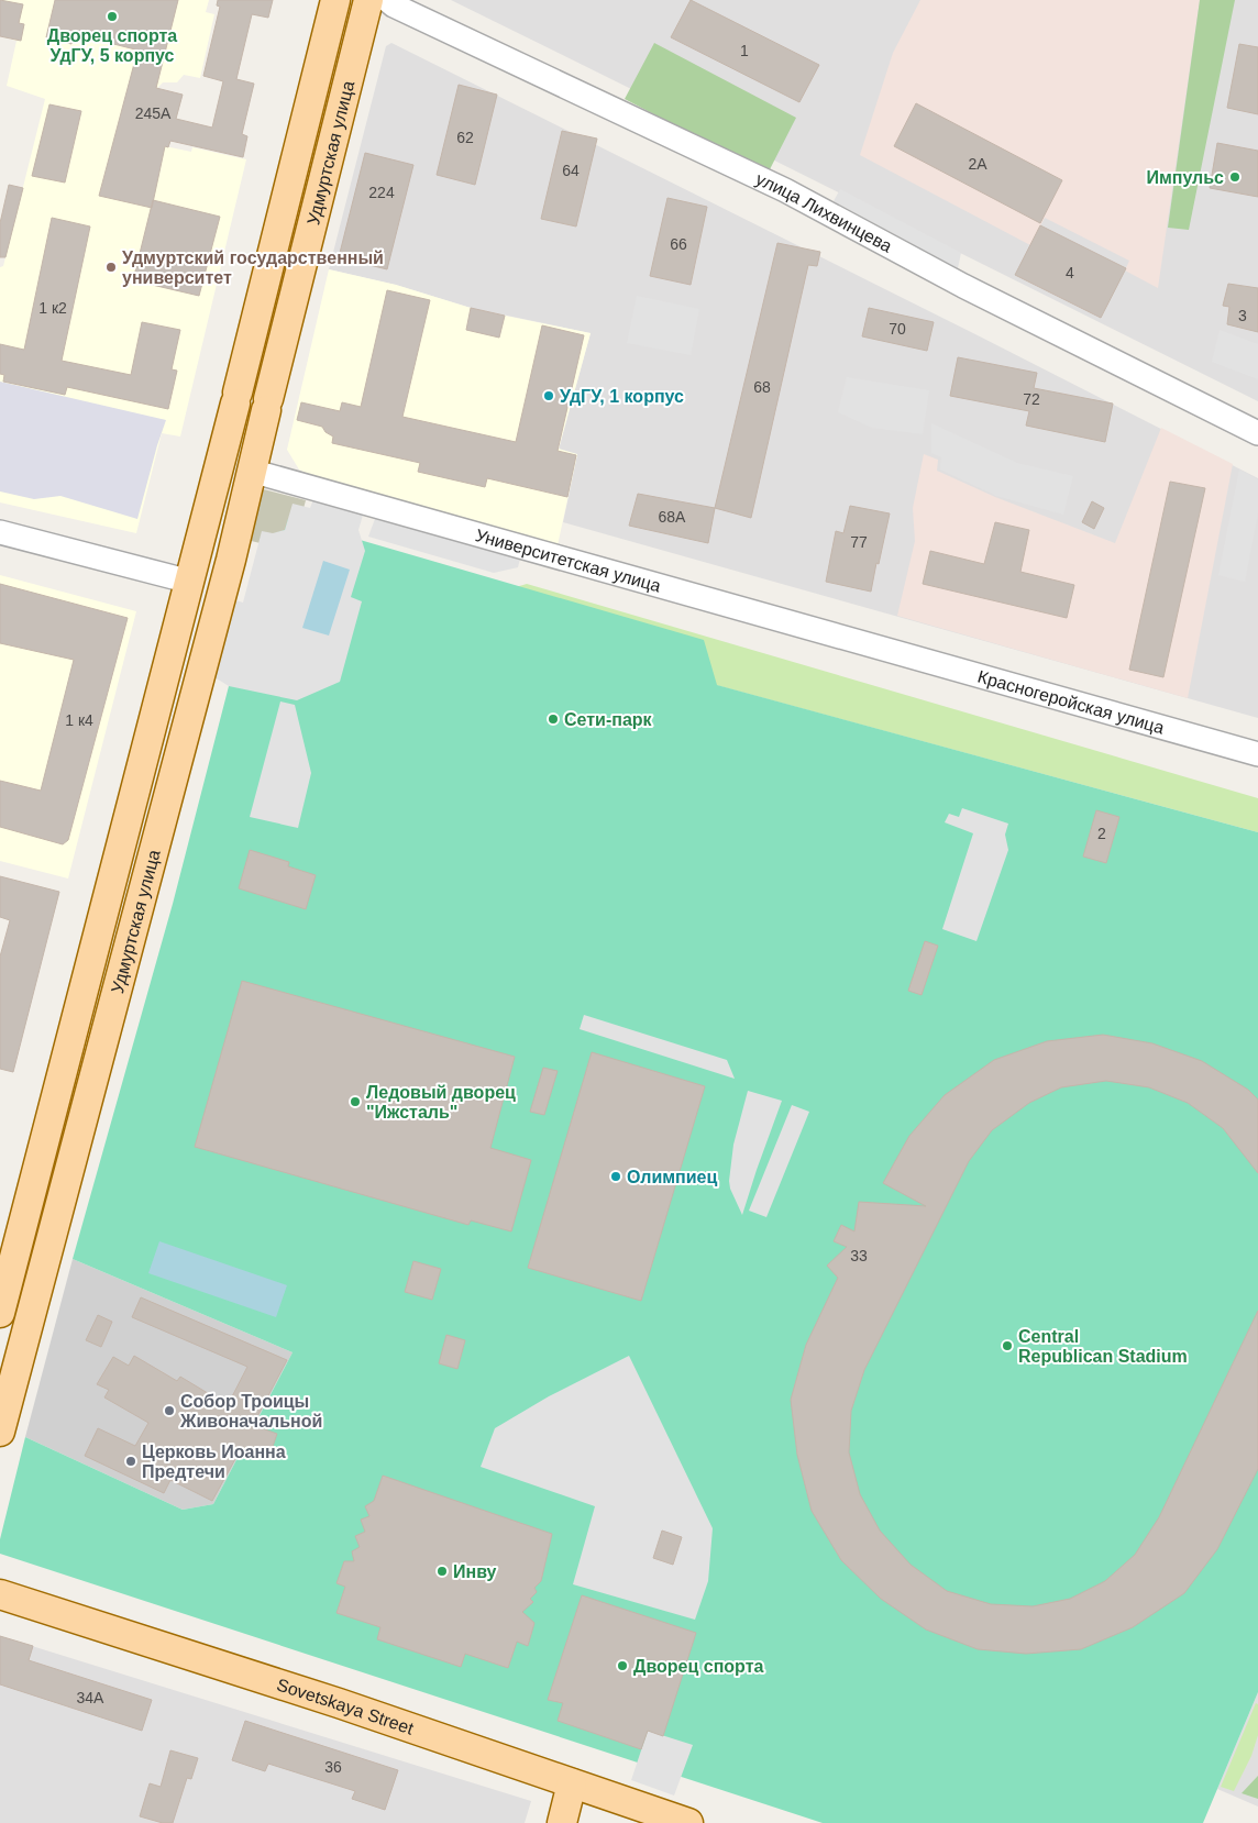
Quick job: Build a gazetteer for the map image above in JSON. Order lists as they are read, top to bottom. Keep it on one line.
{"streets":{"main road":["Удмуртская улица","Sovetskaya Street"],"street":["улица Лихвинцева","Университетская улица","Красногеройская улица"]},"crossings":[["Удмуртская улица","улица Лихвинцева"],["Удмуртская улица","Университетская улица"],["Университетская улица","Красногеройская улица"]],"places":["Дворец спорта УдГУ, 5 корпус","Импульс","Удмуртский государственный университет","УдГУ, 1 корпус","Сети-парк","Ледовый дворец \"Ижсталь\"","Олимпиец","Central Republican Stadium","Собор Троицы Живоначальной","Церковь Иоанна Предтечи","Инву","Дворец спорта"],"house_numbers":["1","245А","62","2А","64","224","66","4","1 к2","3","70","68","72","68А","77","1 к4","2","33","34А","36"]}
